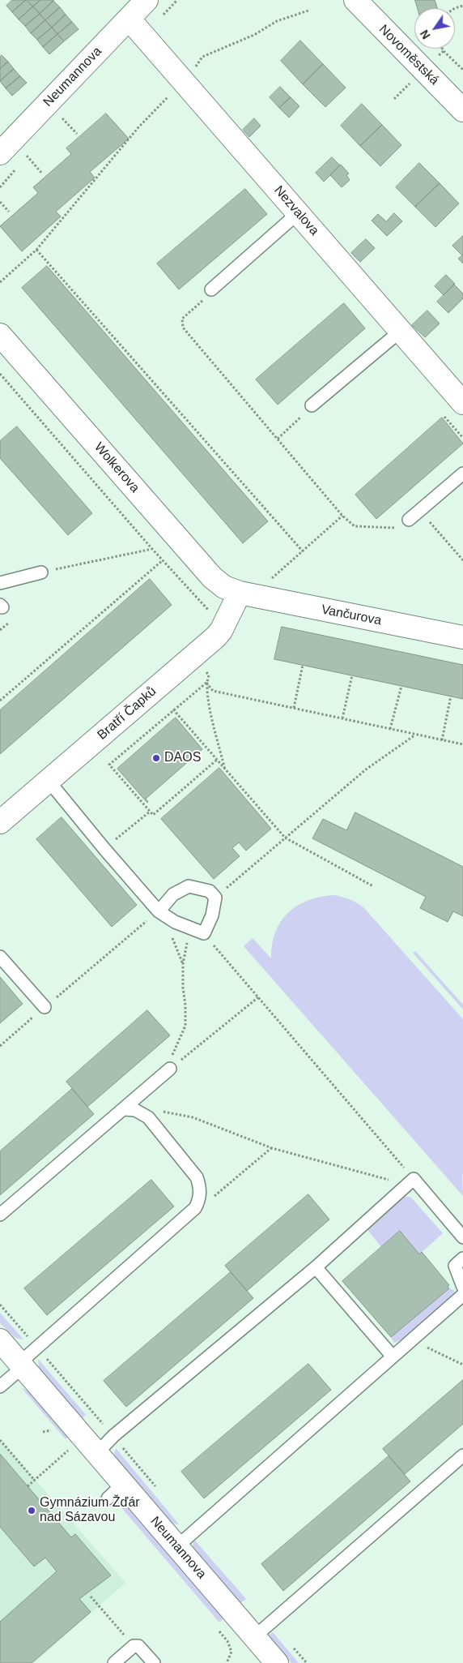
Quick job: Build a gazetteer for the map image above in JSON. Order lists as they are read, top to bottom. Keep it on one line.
{"streets":{"street":["Novoměstská","Neumannova","Nezvalova","Wolkerova","Vančurova","Bratří Čapků"]},"crossings":[["Neumannova","Nezvalova"],["Wolkerova","Vančurova"],["Wolkerova","Bratří Čapků"],["Vančurova","Bratří Čapků"]],"places":["DAOS","Gymnázium Žďár nad Sázavou"],"north":"bottom left"}
